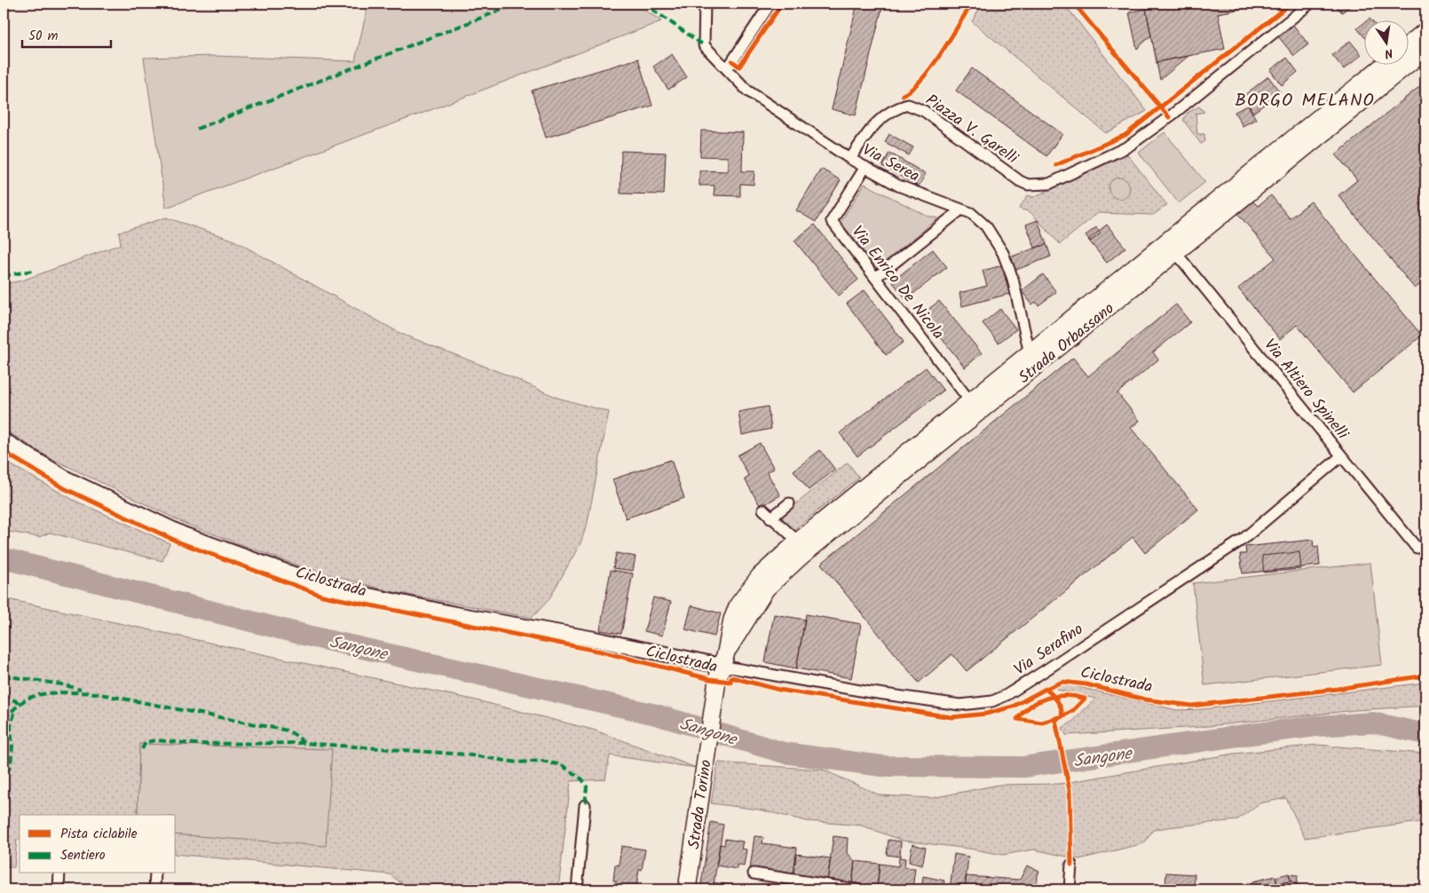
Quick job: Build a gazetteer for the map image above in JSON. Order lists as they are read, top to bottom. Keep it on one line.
{"streets":{"main road":["Strada Orbassano","Strada Torino"],"street":["Piazza V. Garelli","Via Serea","Via Enrico De Nicola","Via Altiero Spinelli","Via Serafino"],"cycle path":["Ciclostrada"]},"crossings":[["Piazza V. Garelli","Via Serea"],["Via Serea","Via Enrico De Nicola"],["Via Serea","Strada Orbassano"],["Via Enrico De Nicola","Strada Orbassano"],["Strada Orbassano","Via Altiero Spinelli"],["Strada Orbassano","Via Serafino"],["Strada Orbassano","Strada Torino"],["Via Altiero Spinelli","Via Serafino"],["Via Serafino","Strada Torino"]],"districts":["BORGO MELANO"],"water":["Sangone"],"legend":["Pista ciclabile","Sentiero"],"scale_bar":"50 m","north":"bottom"}
